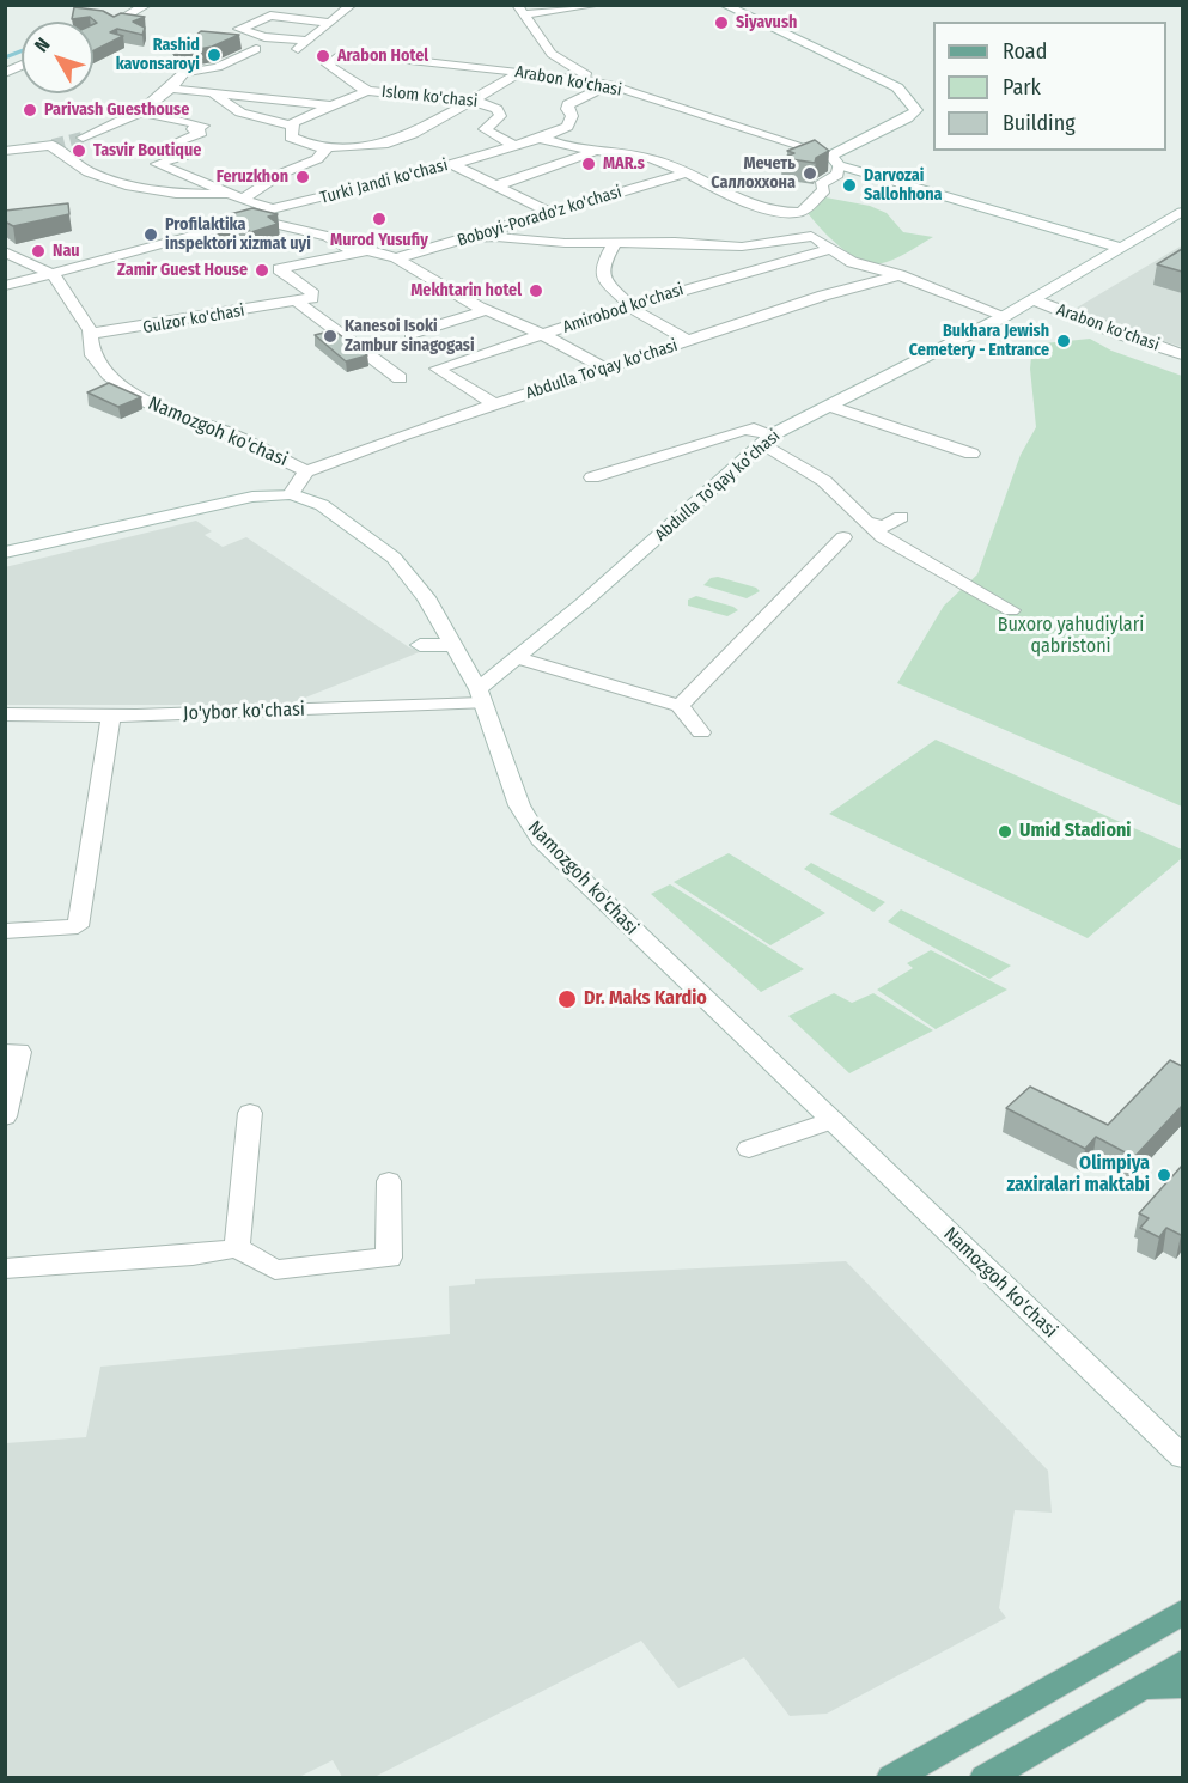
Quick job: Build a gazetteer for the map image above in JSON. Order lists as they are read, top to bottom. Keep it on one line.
{"streets":{"street":["Arabon ko'chasi","Islom ko'chasi","Turki Jandi ko'chasi","Boboyi-Porado'z ko'chasi","Amirobod ko'chasi","Gulzor ko'chasi","Abdulla To'qay ko'chasi","Namozgoh ko'chasi","Abdulla To’qay ko’chasi","Jo'ybor ko'chasi"]},"crossings":[["Arabon ko'chasi","Islom ko'chasi"],["Arabon ko'chasi","Turki Jandi ko'chasi"],["Arabon ko'chasi","Abdulla To’qay ko’chasi"],["Islom ko'chasi","Turki Jandi ko'chasi"],["Turki Jandi ko'chasi","Namozgoh ko'chasi"],["Amirobod ko'chasi","Abdulla To'qay ko'chasi"],["Gulzor ko'chasi","Namozgoh ko'chasi"],["Abdulla To'qay ko'chasi","Namozgoh ko'chasi"],["Namozgoh ko'chasi","Abdulla To’qay ko’chasi"],["Namozgoh ko'chasi","Jo'ybor ko'chasi"],["Abdulla To’qay ko’chasi","Jo'ybor ko'chasi"]],"parks":["Buxoro yahudiylari qabristoni"],"places":["Siyavush","Rashid kavonsaroyi","Arabon Hotel","Parivash Guesthouse","Tasvir Boutique","MAR.s","Мечеть Саллоххона","Feruzkhon","Darvozai Sallohhona","Murod Yusufiy","Profilaktika inspektori xizmat uyi","Nau","Zamir Guest House","Mekhtarin hotel","Kanesoi Isoki Zambur sinagogasi","Bukhara Jewish Cemetery - Entrance","Umid Stadioni","Dr. Maks Kardio","Olimpiya zaxiralari maktabi"],"legend":["Road","Park","Building"],"north":"top left"}
